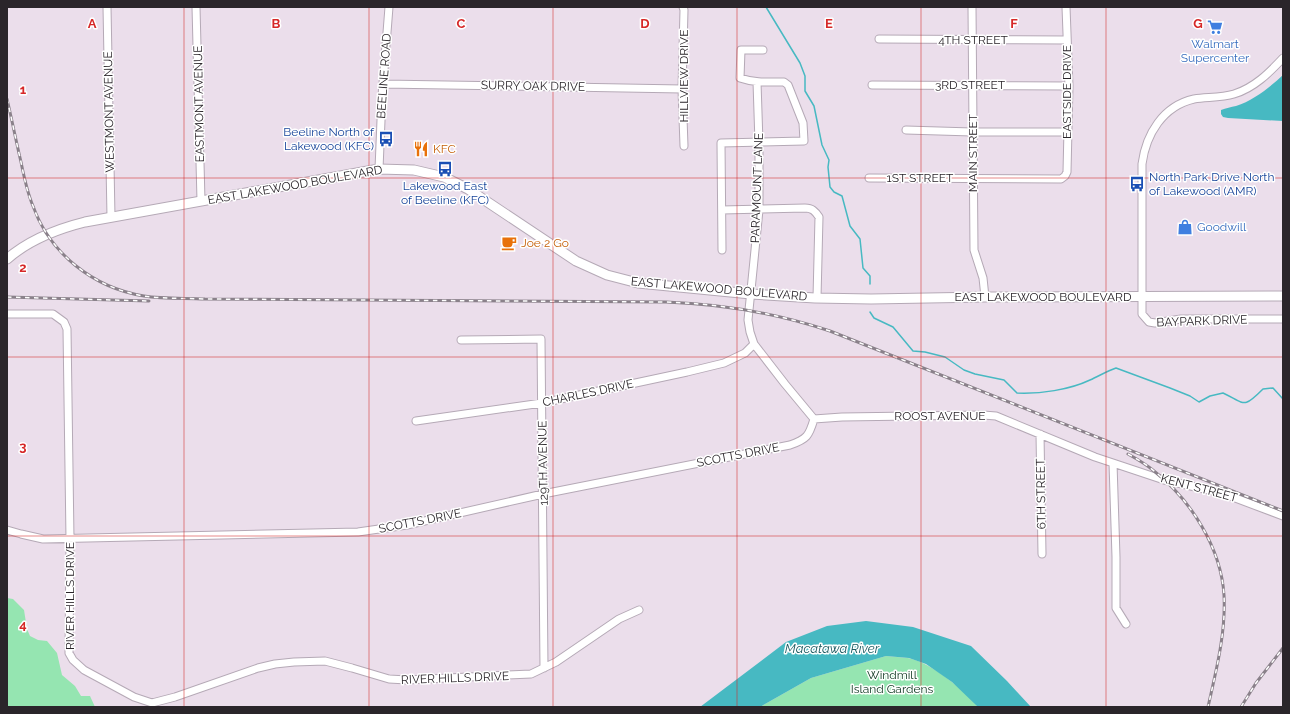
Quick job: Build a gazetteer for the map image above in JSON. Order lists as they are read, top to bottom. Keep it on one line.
{"streets":{"main road":["EAST LAKEWOOD BOULEVARD"],"street":["4TH STREET","BEELINE ROAD","HILLVIEW DRIVE","3RD STREET","SURRY OAK DRIVE","EASTSIDE DRIVE","EASTMONT AVENUE","WESTMONT AVENUE","MAIN STREET","1ST STREET","PARAMOUNT LANE","BAYPARK DRIVE","CHARLES DRIVE","ROOST AVENUE","SCOTTS DRIVE","129TH AVENUE","KENT STREET","6TH STREET","RIVER HILLS DRIVE"]},"crossings":[["4TH STREET","EASTSIDE DRIVE"],["4TH STREET","MAIN STREET"],["BEELINE ROAD","SURRY OAK DRIVE"],["BEELINE ROAD","EAST LAKEWOOD BOULEVARD"],["HILLVIEW DRIVE","SURRY OAK DRIVE"],["3RD STREET","EASTSIDE DRIVE"],["3RD STREET","MAIN STREET"],["EASTSIDE DRIVE","1ST STREET"],["EASTMONT AVENUE","EAST LAKEWOOD BOULEVARD"],["WESTMONT AVENUE","EAST LAKEWOOD BOULEVARD"],["MAIN STREET","1ST STREET"],["MAIN STREET","EAST LAKEWOOD BOULEVARD"],["EAST LAKEWOOD BOULEVARD","PARAMOUNT LANE"],["EAST LAKEWOOD BOULEVARD","BAYPARK DRIVE"],["CHARLES DRIVE","129TH AVENUE"],["ROOST AVENUE","SCOTTS DRIVE"],["ROOST AVENUE","KENT STREET"],["ROOST AVENUE","6TH STREET"],["SCOTTS DRIVE","129TH AVENUE"],["SCOTTS DRIVE","RIVER HILLS DRIVE"],["129TH AVENUE","RIVER HILLS DRIVE"]],"water":["Macatawa River"],"parks":["Windmill Island Gardens"],"places":{"supermarket":["Walmart Supercenter"],"bus stop":["Beeline North of Lakewood (KFC)","Lakewood East of Beeline (KFC)","North Park Drive North of Lakewood (AMR)"],"restaurant":["KFC"],"shop":["Goodwill"],"cafe":["Joe 2 Go"]},"grid":{"columns":["A","B","C","D","E","F","G"],"rows":["1","2","3","4"]}}
